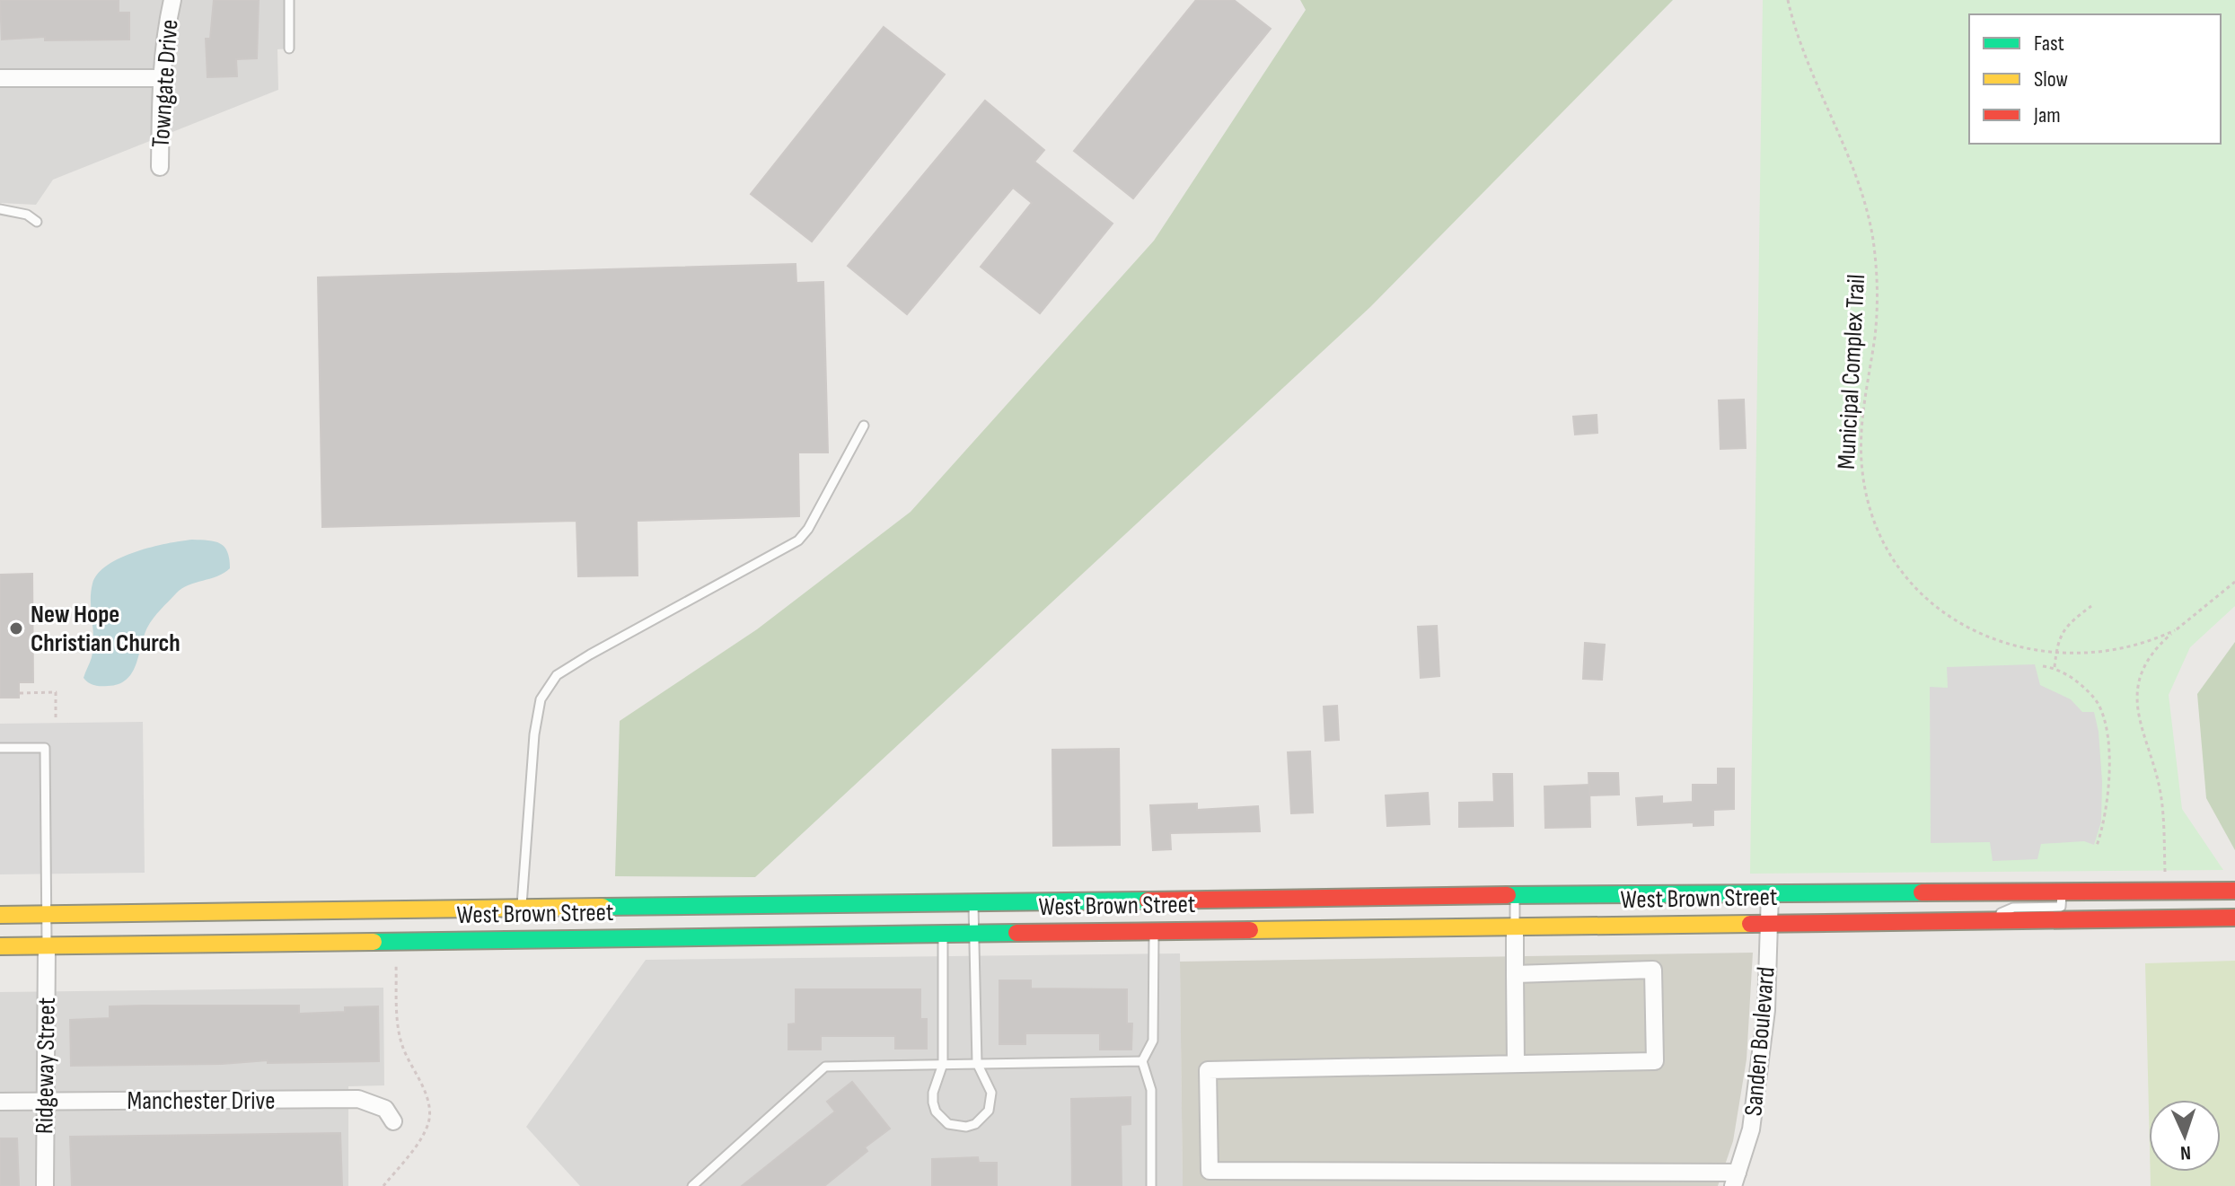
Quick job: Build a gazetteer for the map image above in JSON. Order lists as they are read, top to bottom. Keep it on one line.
{"streets":{"main road":["West Brown Street"],"street":["Towngate Drive","Sanden Boulevard","Ridgeway Street","Manchester Drive"],"path":["Municipal Complex Trail"]},"crossings":[["West Brown Street","Sanden Boulevard"],["West Brown Street","Ridgeway Street"],["Ridgeway Street","Manchester Drive"]],"places":["New Hope Christian Church"],"legend":["Fast","Slow","Jam"],"north":"bottom"}
